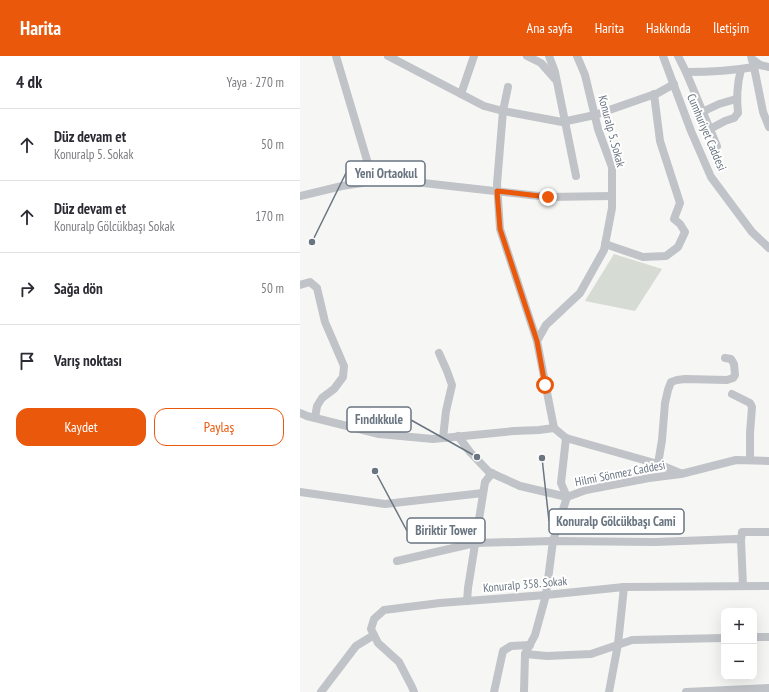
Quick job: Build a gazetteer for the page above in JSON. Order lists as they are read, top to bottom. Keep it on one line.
{"streets":{"street":["Konuralp 5. Sokak","Cumhuriyet Caddesi","Hilmi Sönmez Caddesi","Konuralp 358. Sokak"]},"places":["Yeni Ortaokul","Fındıkkule","Konuralp Gölcükbaşı Cami","Biriktir Tower"],"page":{"header":"Harita","nav":["Ana sayfa","Harita","Hakkında","İletişim"],"heading":["4 dk","Yaya · 270 m"],"list":[["Düz devam et","Konuralp 5. Sokak","50 m"],["Düz devam et","Konuralp Gölcükbaşı Sokak","170 m"],["Sağa dön","50 m"],"Varış noktası"],"buttons":["Kaydet","Paylaş"],"map_buttons":["+","−"]}}
